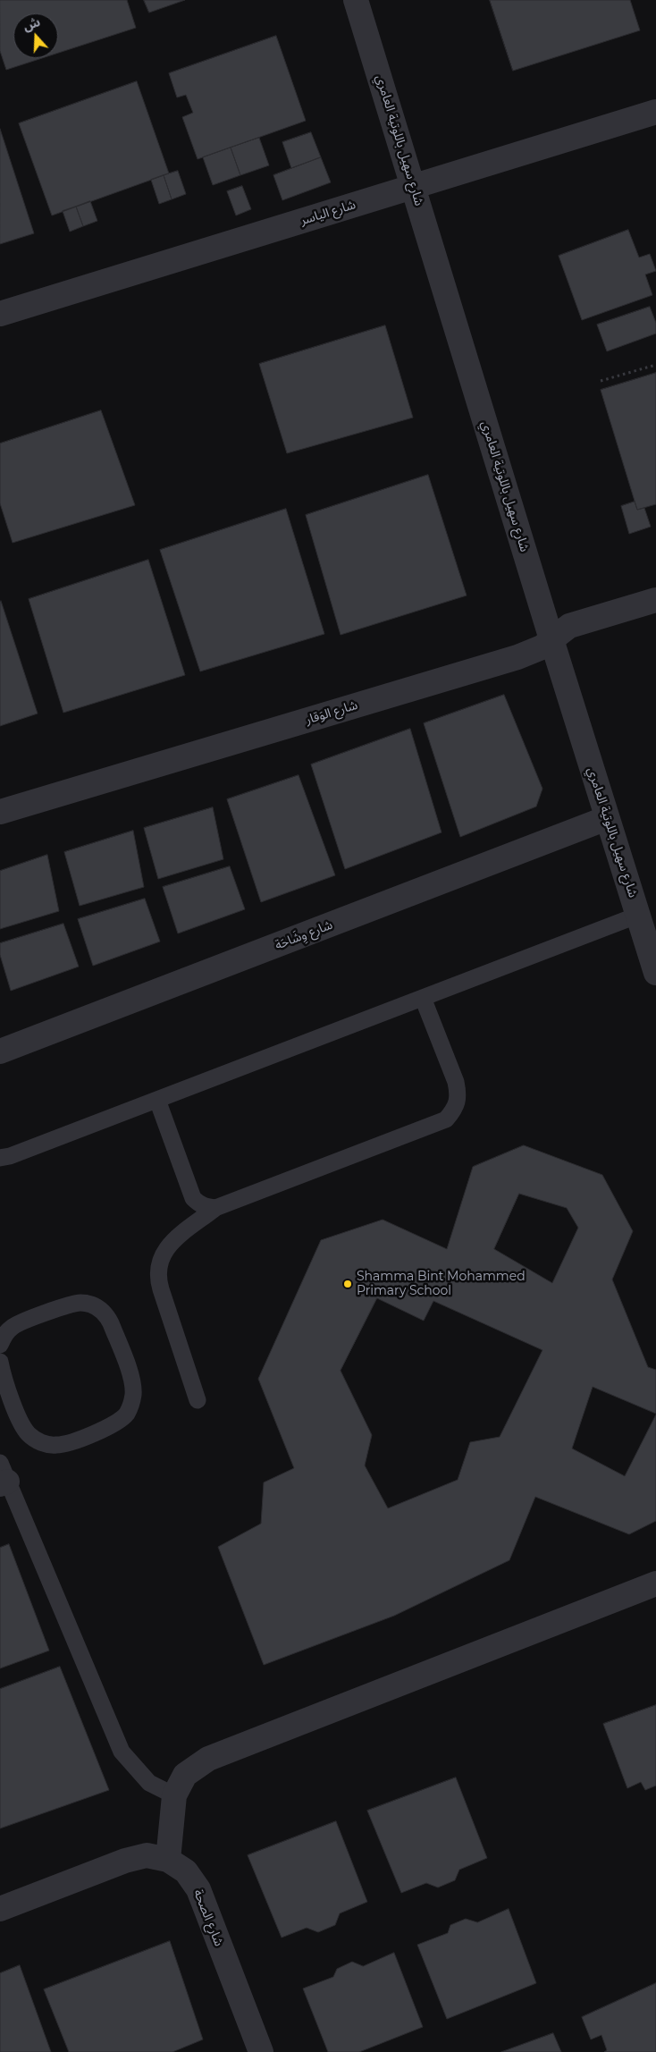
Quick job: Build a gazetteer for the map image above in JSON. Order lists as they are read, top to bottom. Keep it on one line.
{"streets":{"street":["شارع سهيل باللوتية العامري","شارع الياسر","شارع الوَقار","شارع وِشَاحَة","شارع الصحة"]},"crossings":[["شارع سهيل باللوتية العامري","شارع الياسر"],["شارع سهيل باللوتية العامري","شارع الوَقار"],["شارع سهيل باللوتية العامري","شارع وِشَاحَة"]],"places":["Shamma Bint Mohammed Primary School"],"north":"top"}
